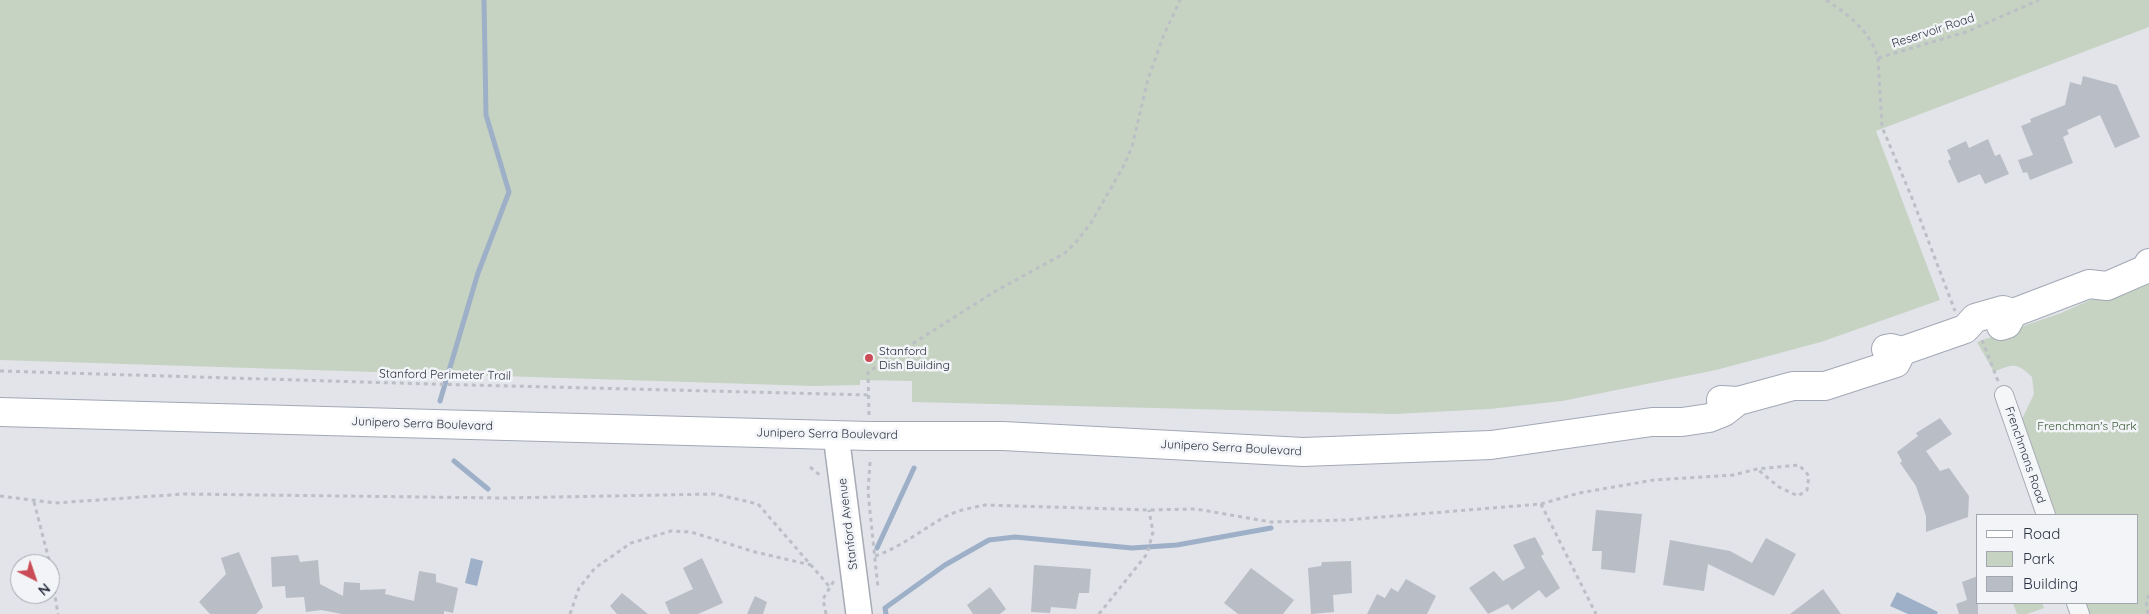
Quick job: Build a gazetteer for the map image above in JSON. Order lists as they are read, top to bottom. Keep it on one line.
{"streets":{"main road":["Junipero Serra Boulevard"],"street":["Frenchmans Road","Stanford Avenue"],"path":["Reservoir Road","Stanford Perimeter Trail"]},"crossings":[["Junipero Serra Boulevard","Stanford Avenue"]],"parks":["Frenchman's Park"],"places":["Stanford Dish Building"],"legend":["Road","Park","Building"],"north":"bottom right"}
